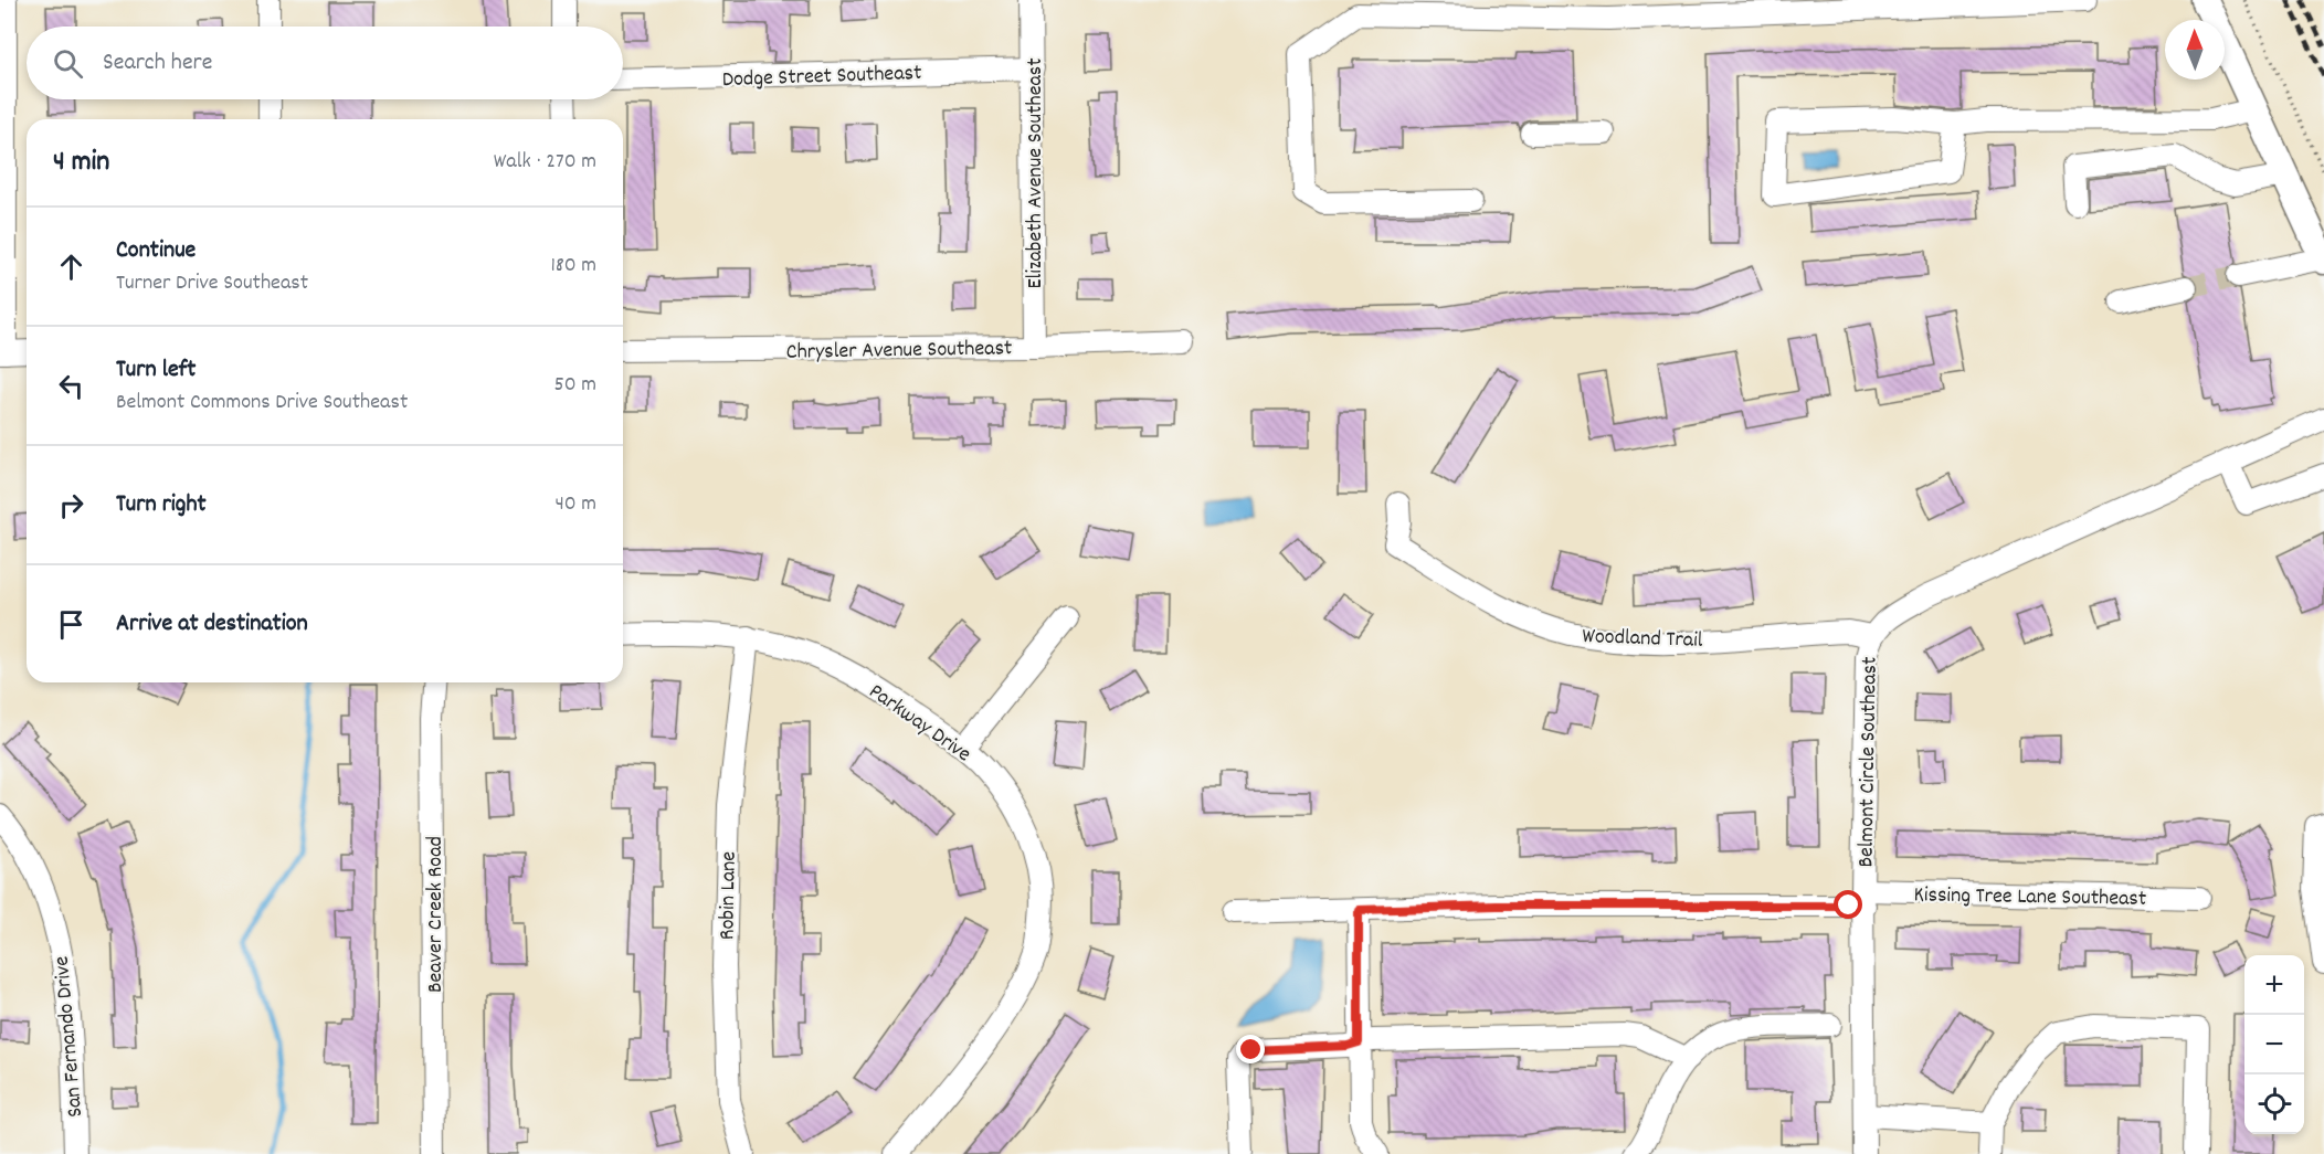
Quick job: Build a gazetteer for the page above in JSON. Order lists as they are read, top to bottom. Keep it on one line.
{"streets":{"street":["Dodge Street Southeast","Elizabeth Avenue Southeast","Chrysler Avenue Southeast","Woodland Trail","Parkway Drive","Belmont Circle Southeast","Kissing Tree Lane Southeast","Robin Lane","Beaver Creek Road","San Fernando Drive"]},"crossings":[["Dodge Street Southeast","Elizabeth Avenue Southeast"],["Elizabeth Avenue Southeast","Chrysler Avenue Southeast"],["Woodland Trail","Belmont Circle Southeast"],["Parkway Drive","Robin Lane"],["Belmont Circle Southeast","Kissing Tree Lane Southeast"]],"north":"top","page":{"search":"Search here","heading":["4 min","Walk · 270 m"],"list":[["Continue","Turner Drive Southeast","180 m"],["Turn left","Belmont Commons Drive Southeast","50 m"],["Turn right","40 m"],"Arrive at destination"],"map_buttons":["+","−"]}}
